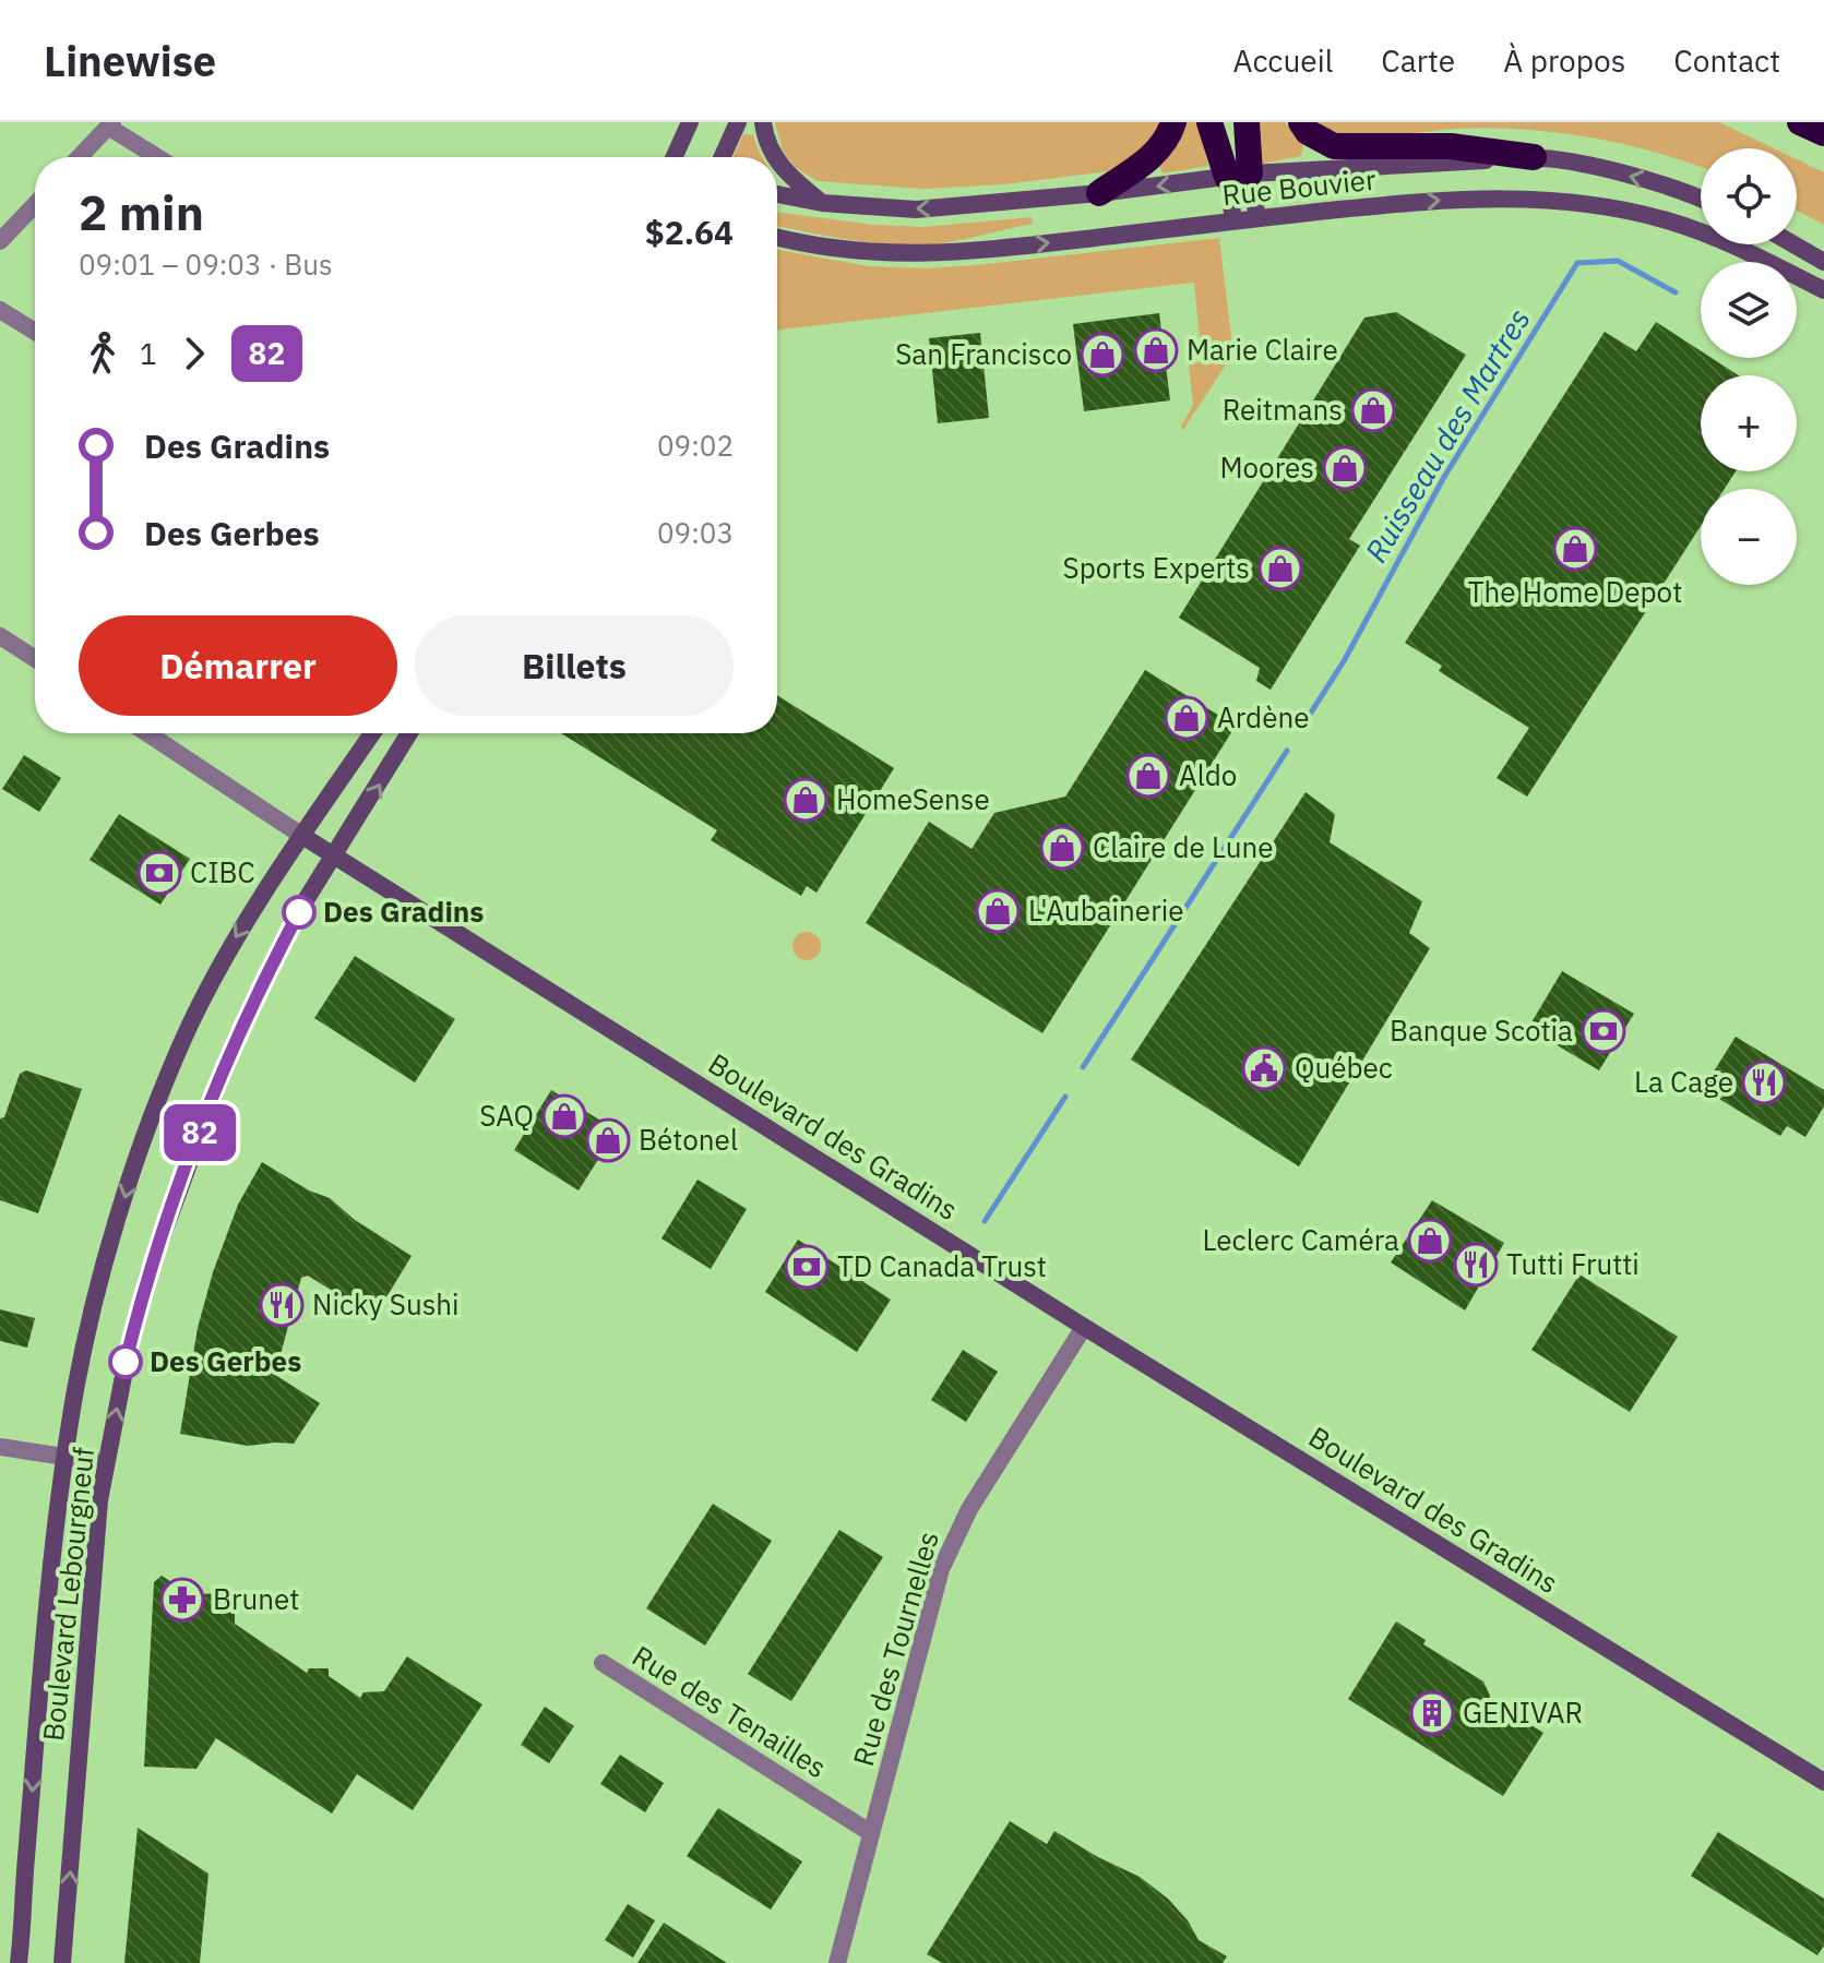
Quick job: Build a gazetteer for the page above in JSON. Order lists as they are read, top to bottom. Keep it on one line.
{"streets":{"street":["Rue Bouvier","Boulevard des Gradins","Boulevard Lebourgneuf","Rue des Tournelles","Rue des Tenailles"]},"crossings":[["Boulevard des Gradins","Boulevard Lebourgneuf"],["Boulevard des Gradins","Rue des Tournelles"],["Rue des Tournelles","Rue des Tenailles"]],"water":["Ruisseau des Martres"],"places":{"shop":["Marie Claire","San Francisco","Reitmans","Moores","The Home Depot","Sports Experts","Ardène","Aldo","HomeSense","Claire de Lune","L'Aubainerie","SAQ","Bétonel","Leclerc Caméra"],"bank":["CIBC","Banque Scotia","TD Canada Trust"],"other":["Des Gradins","Des Gerbes"],"public building":["Québec"],"restaurant":["La Cage","Tutti Frutti","Nicky Sushi"],"pharmacy":["Brunet"],"building":["GENIVAR"]},"lines":["bus line 82"],"page":{"header":"Linewise","nav":["Accueil","Carte","À propos","Contact"],"on_map":"82","map_buttons":["+","−"],"heading":["2 min","09:01 – 09:03 · Bus","$2.64"],"legs":["1","82"],"list":[{"name":"Des Gradins","value":"09:02"},{"name":"Des Gerbes","value":"09:03"}],"buttons":["Démarrer","Billets"]}}
